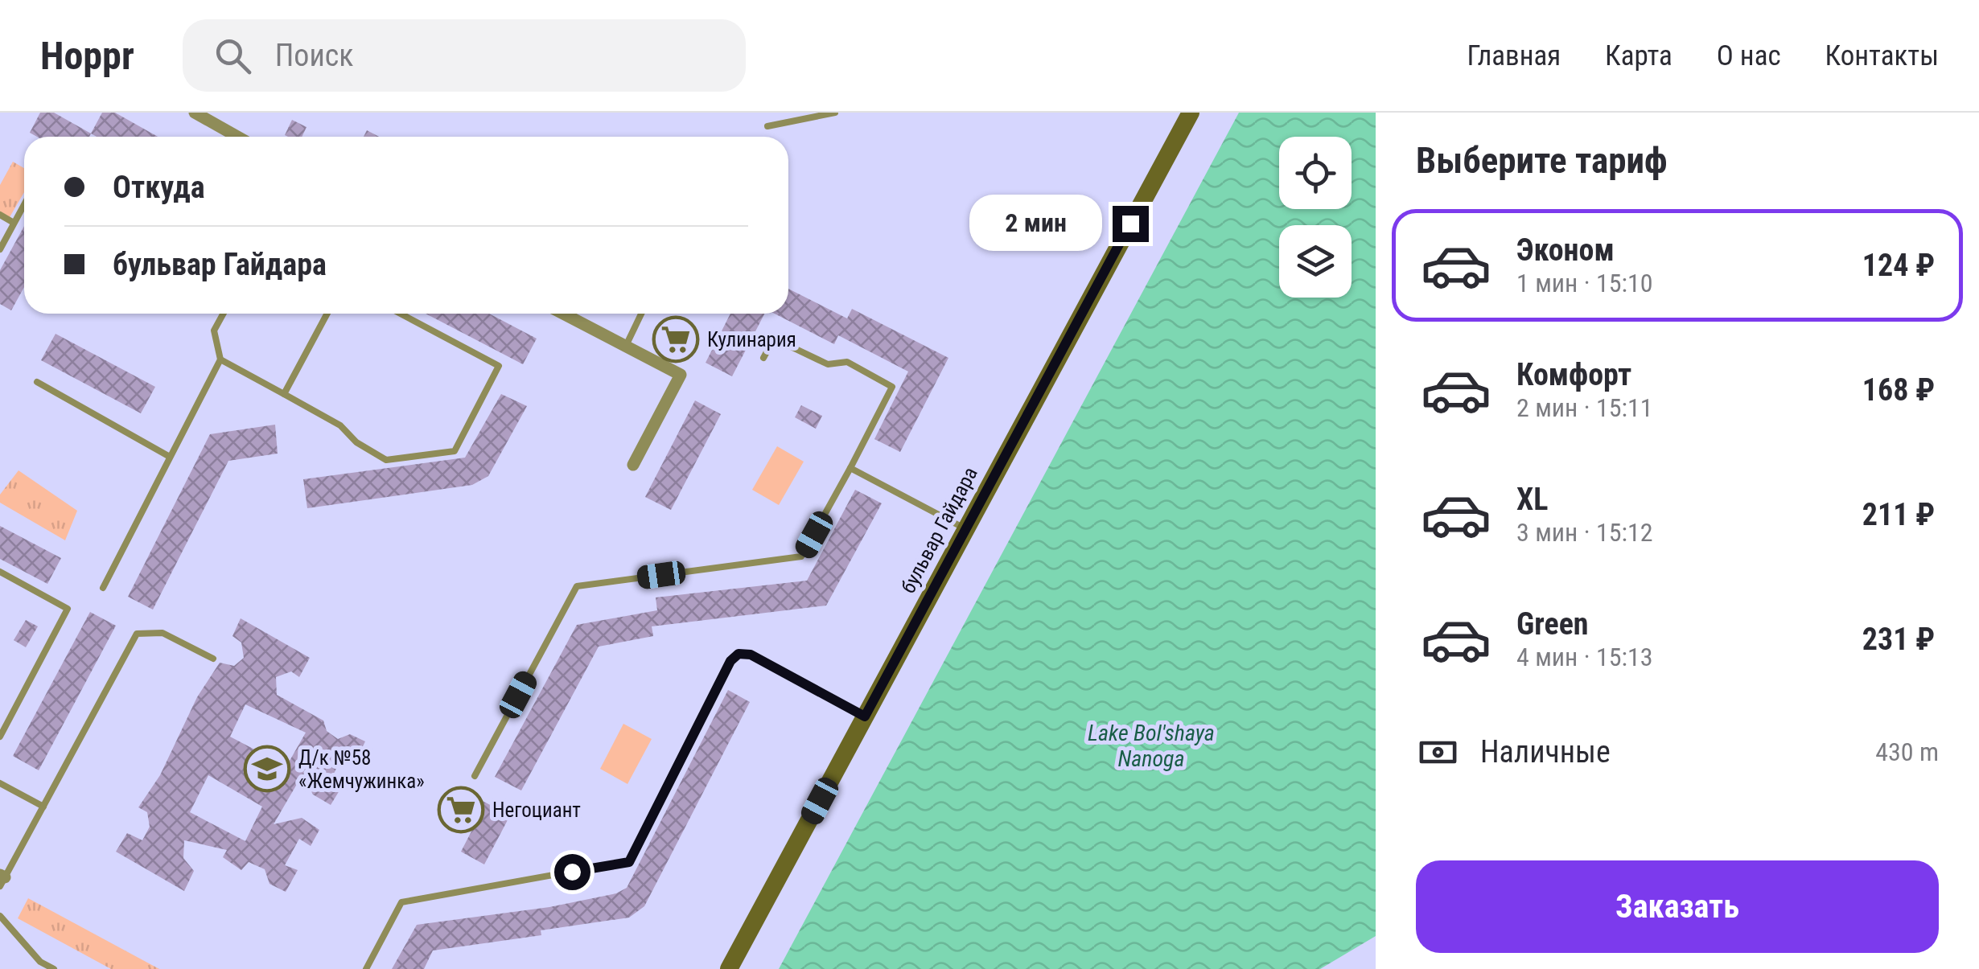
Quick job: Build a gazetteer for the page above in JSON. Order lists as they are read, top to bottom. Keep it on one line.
{"streets":{"street":["бульвар Гайдара"]},"water":["Lake Bol'shaya Nanoga"],"places":{"supermarket":["Кулинария","Негоциант"],"school or university":["Д/к №58 «Жемчужинка»"]},"page":{"header":"Hoppr","search":"Поиск","nav":["Главная","Карта","О нас","Контакты"],"heading":"Выберите тариф","banner":["Откуда","бульвар Гайдара"],"bubble":"2 мин","list":[{"name":"Эконом","note":"1 мин · 15:10","value":"124 ₽"},{"name":"Комфорт","note":"2 мин · 15:11","value":"168 ₽"},{"name":"XL","note":"3 мин · 15:12","value":"211 ₽"},{"name":"Green","note":"4 мин · 15:13","value":"231 ₽"}],"pay":["Наличные","430 m"],"buttons":"Заказать"}}
